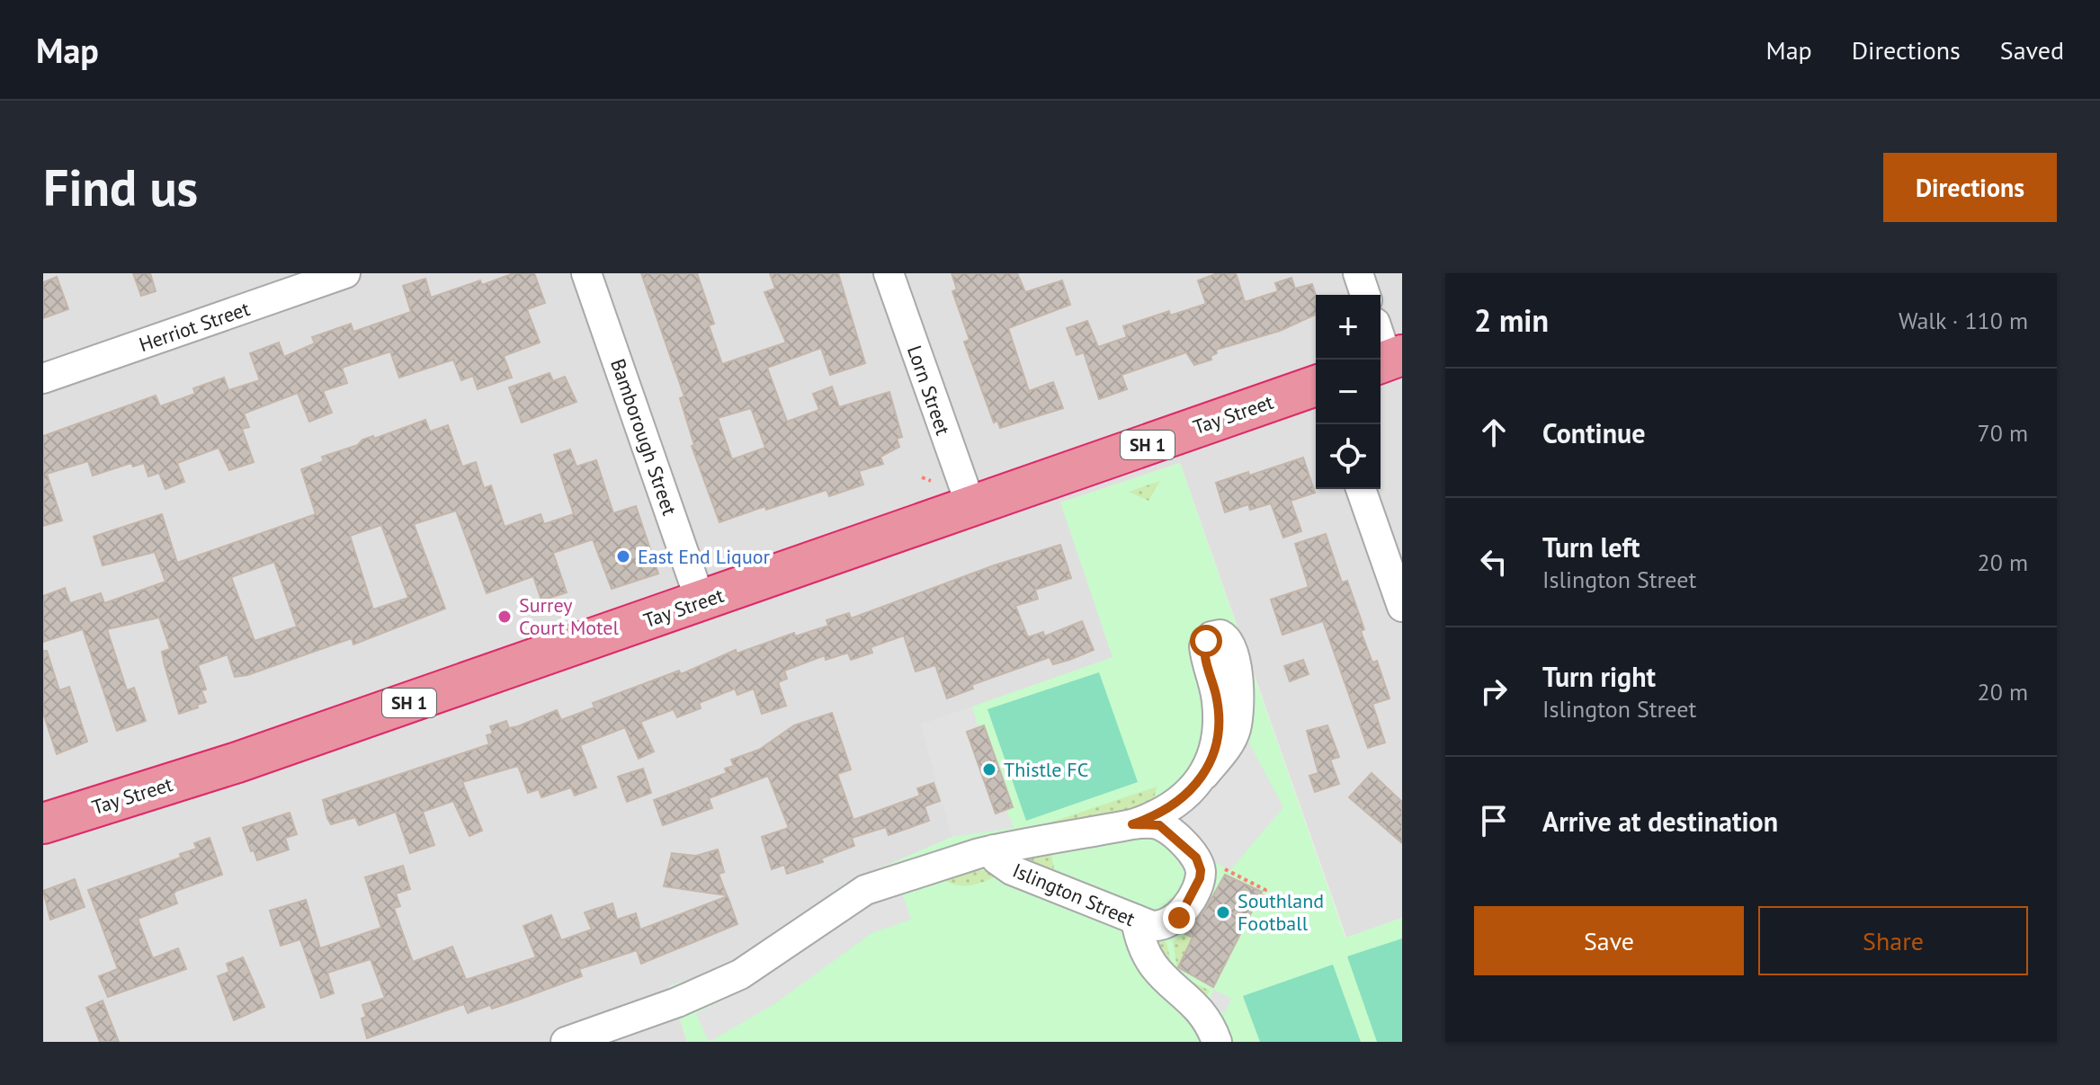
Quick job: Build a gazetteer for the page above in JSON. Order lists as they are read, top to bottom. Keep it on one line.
{"streets":{"highway":["Tay Street","SH 1"],"street":["Herriot Street","Lorn Street","Bamborough Street","Islington Street"]},"crossings":[["Lorn Street","Tay Street"],["Tay Street","Bamborough Street"]],"places":["East End Liquor","Surrey Court Motel","Thistle FC","Southland Football"],"page":{"header":"Map","nav":["Map","Directions","Saved"],"buttons":["Directions",["Save","Share"]],"title":"Find us","heading":["2 min","Walk · 110 m"],"map_buttons":["+","−"],"list":[["Continue","70 m"],["Turn left","Islington Street","20 m"],["Turn right","Islington Street","20 m"],"Arrive at destination"]}}
